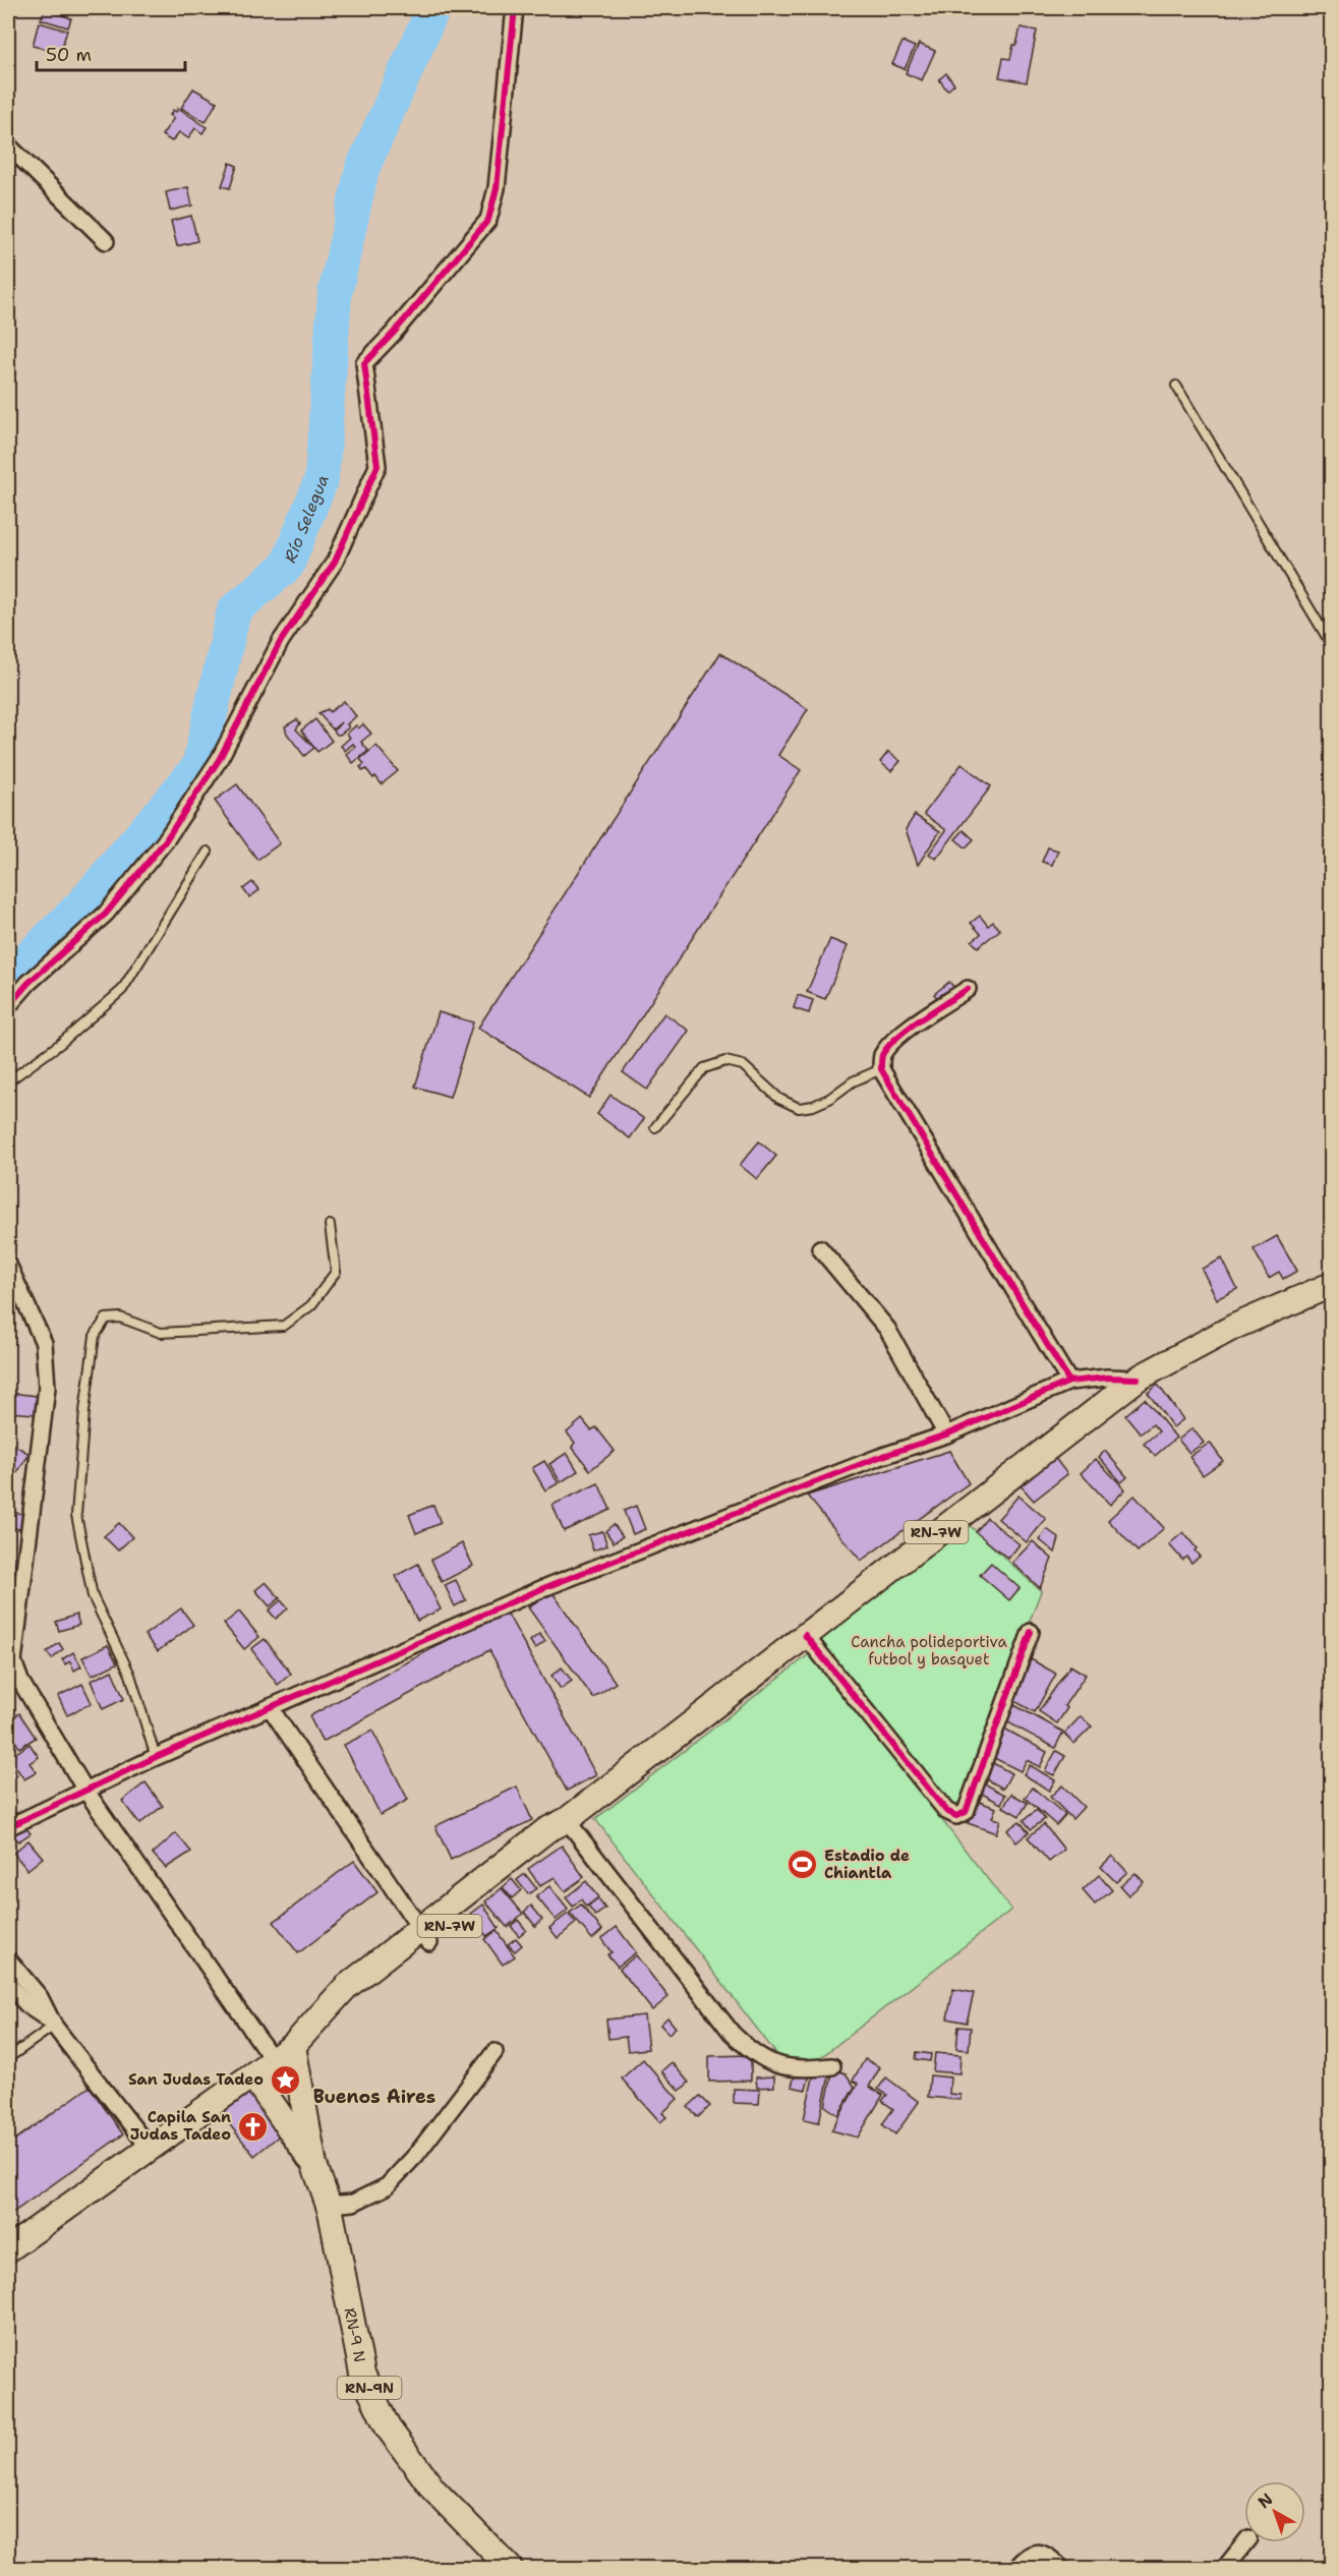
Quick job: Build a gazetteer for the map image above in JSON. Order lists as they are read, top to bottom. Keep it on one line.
{"streets":{"main road":["RN-7W","RN-9 N","RN-9N"]},"crossings":[["RN-7W","RN-9 N"]],"districts":["Buenos Aires"],"water":["Río Selegua"],"parks":["Cancha polideportiva futbol y basquet"],"places":{"sports":["Estadio de Chiantla"],"place":["San Judas Tadeo"],"church":["Capila San Judas Tadeo"]},"scale_bar":"50 m","north":"top left"}
